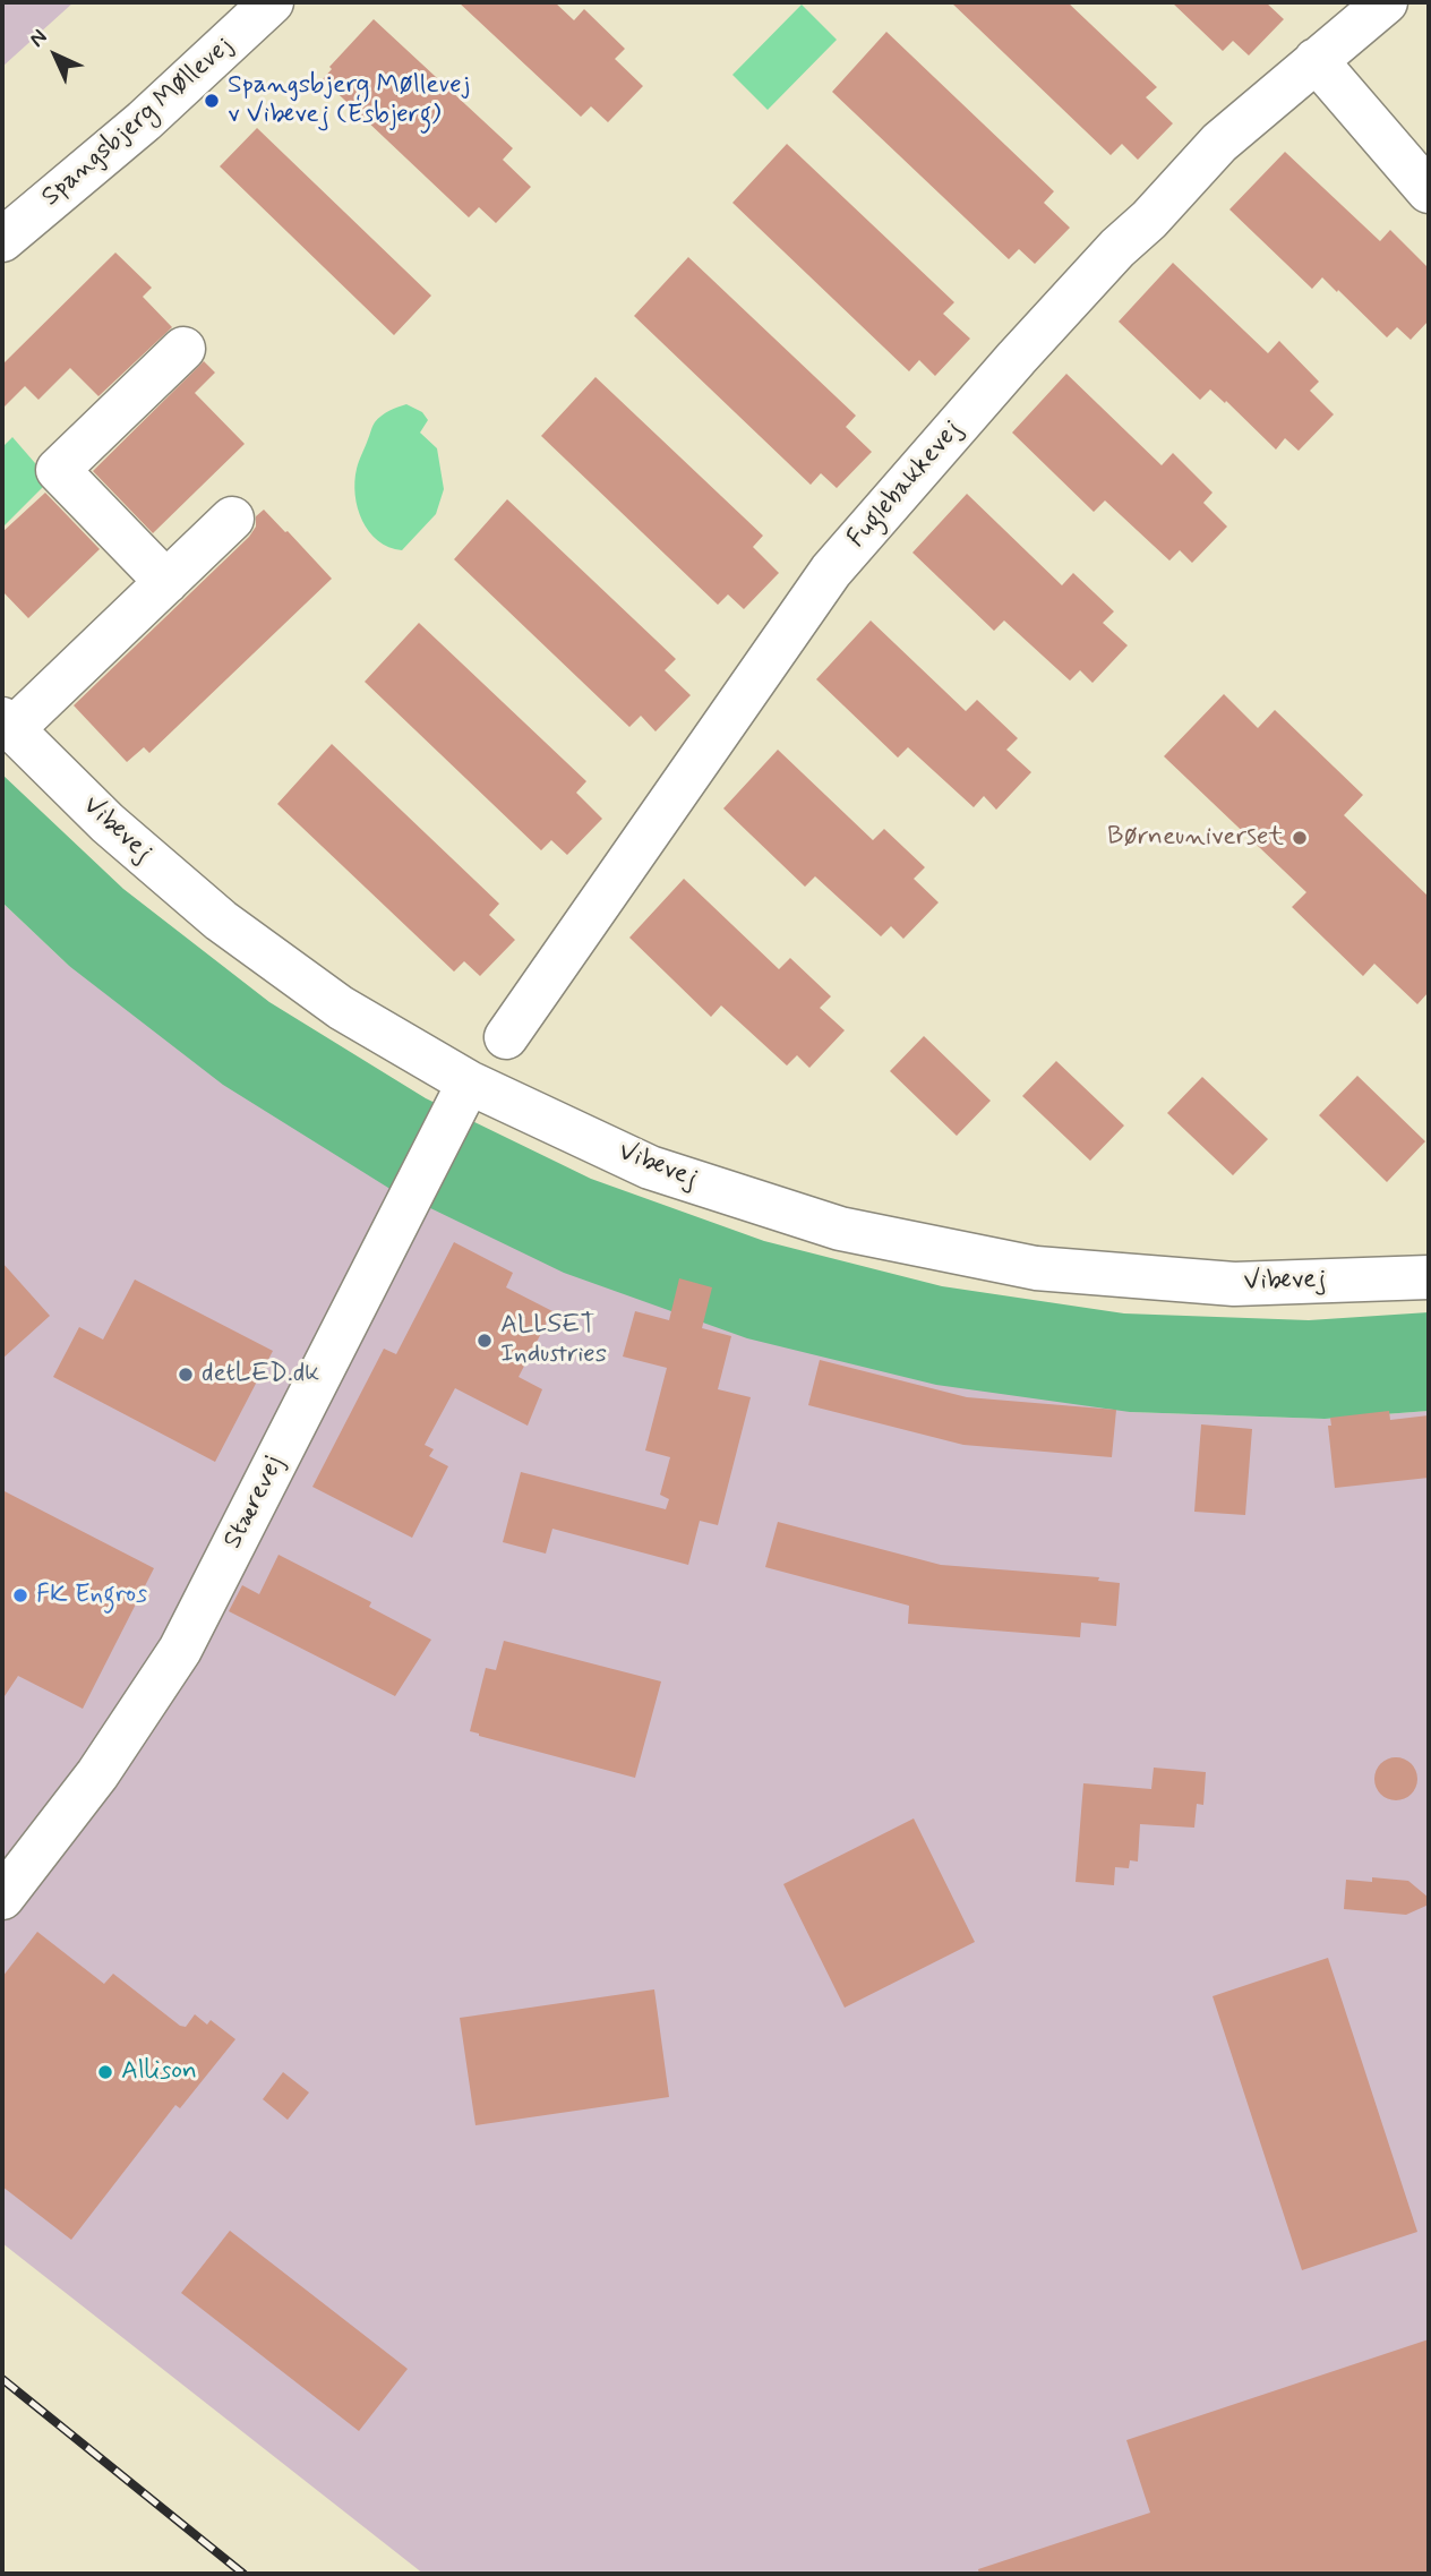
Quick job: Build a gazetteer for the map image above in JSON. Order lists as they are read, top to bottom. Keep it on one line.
{"streets":{"street":["Spangsbjerg Møllevej","Fuglebakkevej","Vibevej","Stærevej"]},"crossings":[["Vibevej","Stærevej"]],"places":["Spangsbjerg Møllevej v Vibevej (Esbjerg)","Børneuniverset","ALLSET Industries","detLED.dk","FK Engros","Allison"],"north":"top left"}
